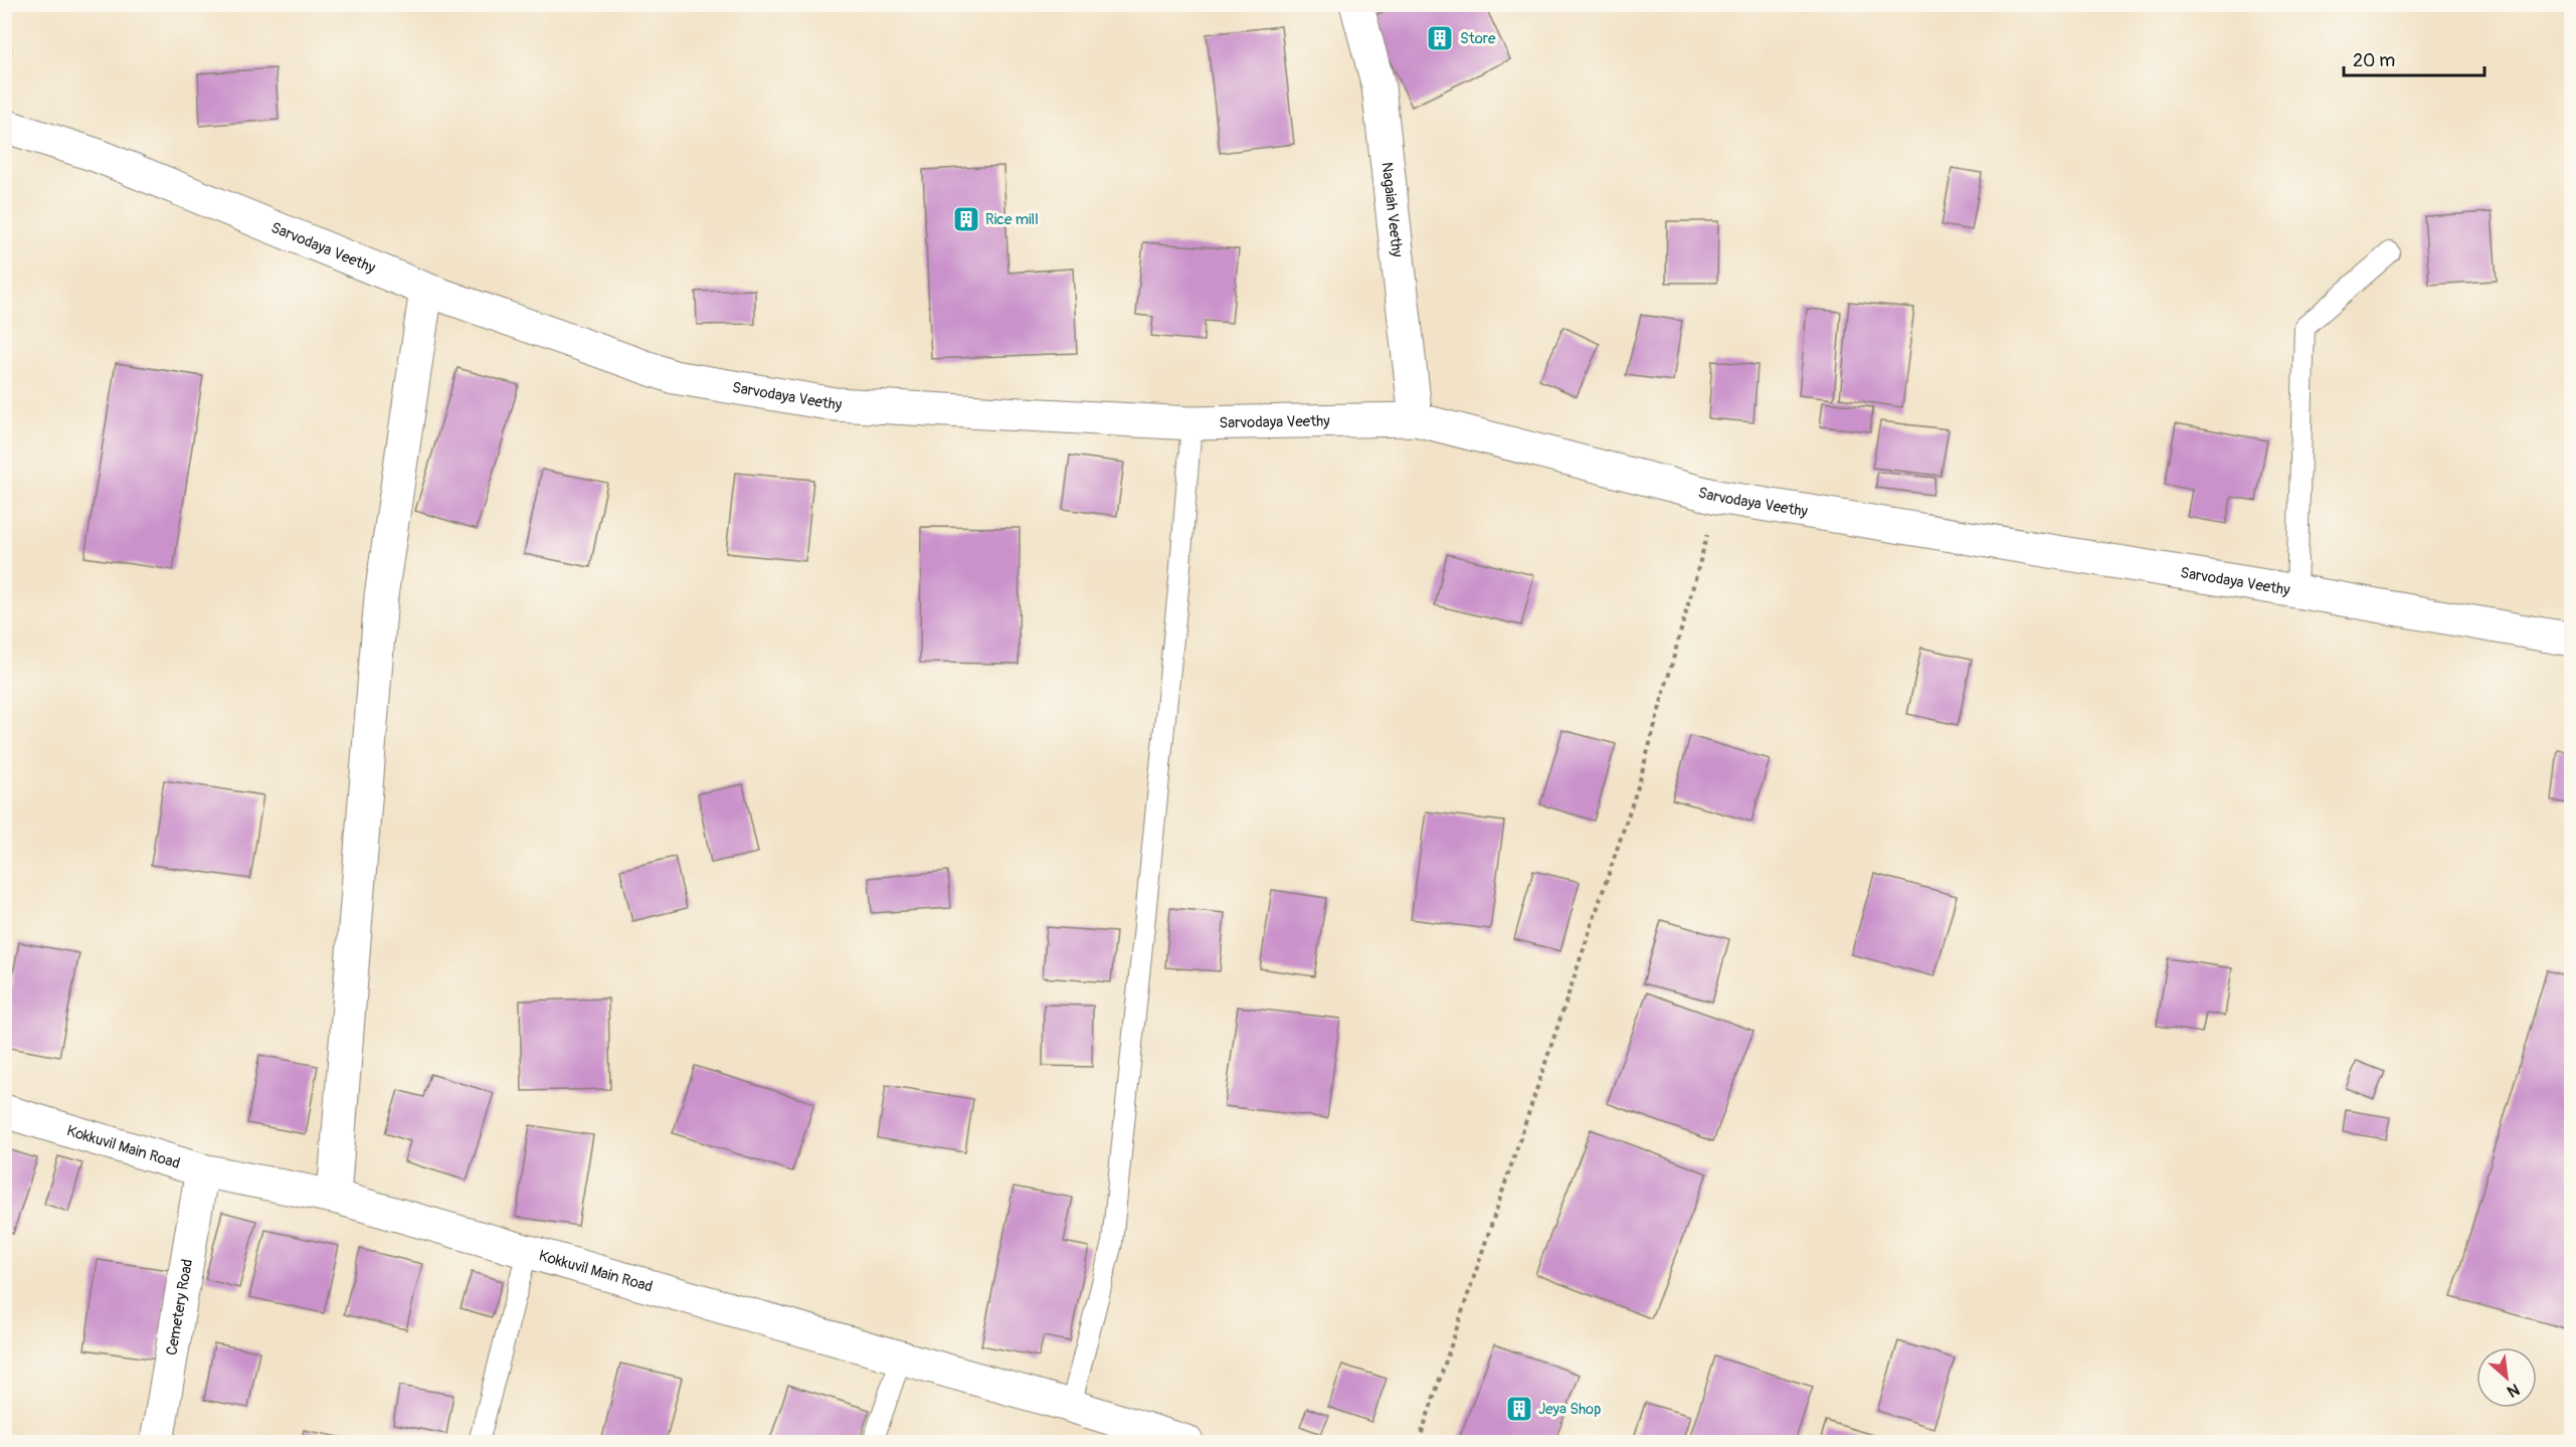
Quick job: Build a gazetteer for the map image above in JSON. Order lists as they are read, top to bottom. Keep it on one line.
{"streets":{"street":["Nagaiah Veethy","Sarvodaya Veethy","Kokkuvil Main Road","Cemetery Road"]},"crossings":[["Nagaiah Veethy","Sarvodaya Veethy"],["Kokkuvil Main Road","Cemetery Road"]],"places":{"building":["Store","Rice mill","Jeya Shop"]},"scale_bar":"20 m","north":"bottom right"}
